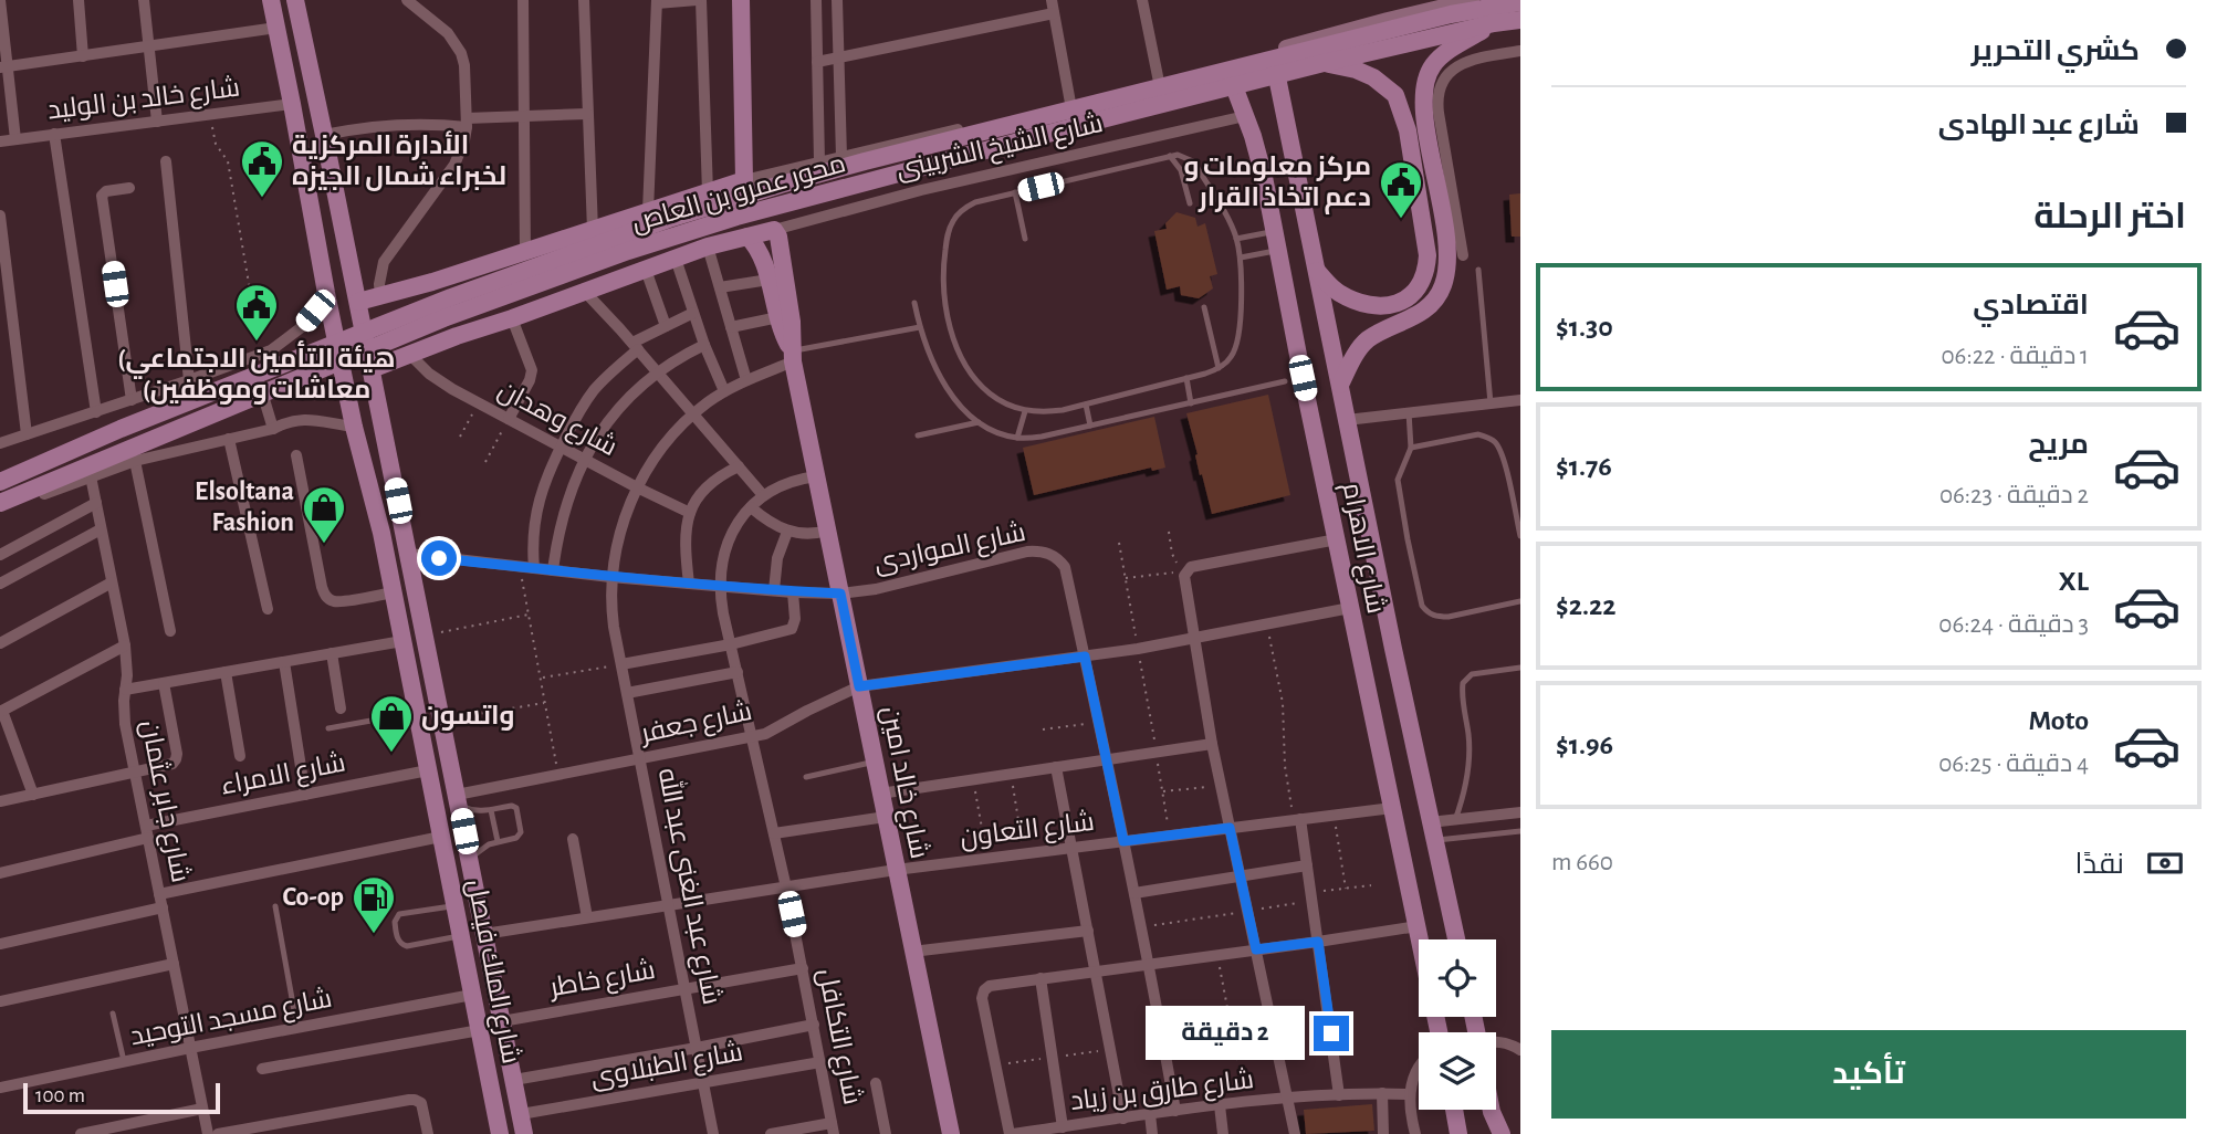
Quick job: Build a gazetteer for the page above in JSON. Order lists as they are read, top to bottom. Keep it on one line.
{"streets":{"main road":["شارع الشيخ الشربينى","محور عمرو بن العاص","شارع الاهرام","شارع خالد امين","شارع الملك فيصل"],"street":["شارع خالد بن الوليد","شارع وهدان","شارع المواردى","شارع جعفر","شارع الامراء","شارع جابر عثمان","شارع التعاون","شارع عبد الغنى عبد الله","شارع خاطر","شارع مسجد التوحيد","شارع التكافل","شارع الطبلاوى","شارع طارق بن زياد"]},"crossings":[["شارع خالد بن الوليد","شارع الملك فيصل"],["شارع الشيخ الشربينى","شارع وهدان"],["شارع الشيخ الشربينى","شارع الاهرام"],["شارع الشيخ الشربينى","شارع خالد امين"],["شارع الشيخ الشربينى","شارع الملك فيصل"],["شارع وهدان","شارع عبد الغنى عبد الله"],["شارع المواردى","شارع جعفر"],["شارع المواردى","شارع خالد امين"],["شارع المواردى","شارع التعاون"],["شارع المواردى","شارع عبد الغنى عبد الله"],["شارع المواردى","شارع الملك فيصل"],["شارع المواردى","شارع التكافل"],["شارع المواردى","شارع طارق بن زياد"],["شارع الاهرام","شارع جعفر"],["شارع الاهرام","شارع التعاون"],["شارع جعفر","شارع خالد امين"],["شارع جعفر","شارع عبد الغنى عبد الله"],["شارع جعفر","شارع الملك فيصل"],["شارع جعفر","شارع التكافل"],["شارع الامراء","شارع جابر عثمان"],["شارع الامراء","شارع الملك فيصل"],["شارع خالد امين","شارع التعاون"],["شارع خالد امين","شارع عبد الغنى عبد الله"],["شارع جابر عثمان","شارع مسجد التوحيد"],["شارع التعاون","شارع عبد الغنى عبد الله"],["شارع التعاون","شارع الملك فيصل"],["شارع التعاون","شارع التكافل"],["شارع عبد الغنى عبد الله","شارع خاطر"],["شارع عبد الغنى عبد الله","شارع الطبلاوى"],["شارع الملك فيصل","شارع خاطر"],["شارع الملك فيصل","شارع مسجد التوحيد"],["شارع الملك فيصل","شارع الطبلاوى"],["شارع خاطر","شارع التكافل"],["شارع التكافل","شارع الطبلاوى"]],"places":{"public building":["الأدارة المركزية لخبراء شمال الجيزه","مركز معلومات و دعم اتخاذ القرار","(هيئة التأمين الاجتماعي (معاشات وموظفين"],"shop":["Elsoltana Fashion","واتسون"],"fuel station":["Co-op"]},"scale_bar":"100 m","page":{"banner":["كشري التحرير","شارع عبد الهادى"],"heading":"اختر الرحلة","list":[{"name":"اقتصادي","note":"1 دقيقة · 06:22","value":"$1.30"},{"name":"مريح","note":"2 دقيقة · 06:23","value":"$1.76"},{"name":"XL","note":"3 دقيقة · 06:24","value":"$2.22"},{"name":"Moto","note":"4 دقيقة · 06:25","value":"$1.96"}],"pay":["نقدًا","660 m"],"bubble":"2 دقيقة","buttons":"تأكيد","scale":"100 m"}}
